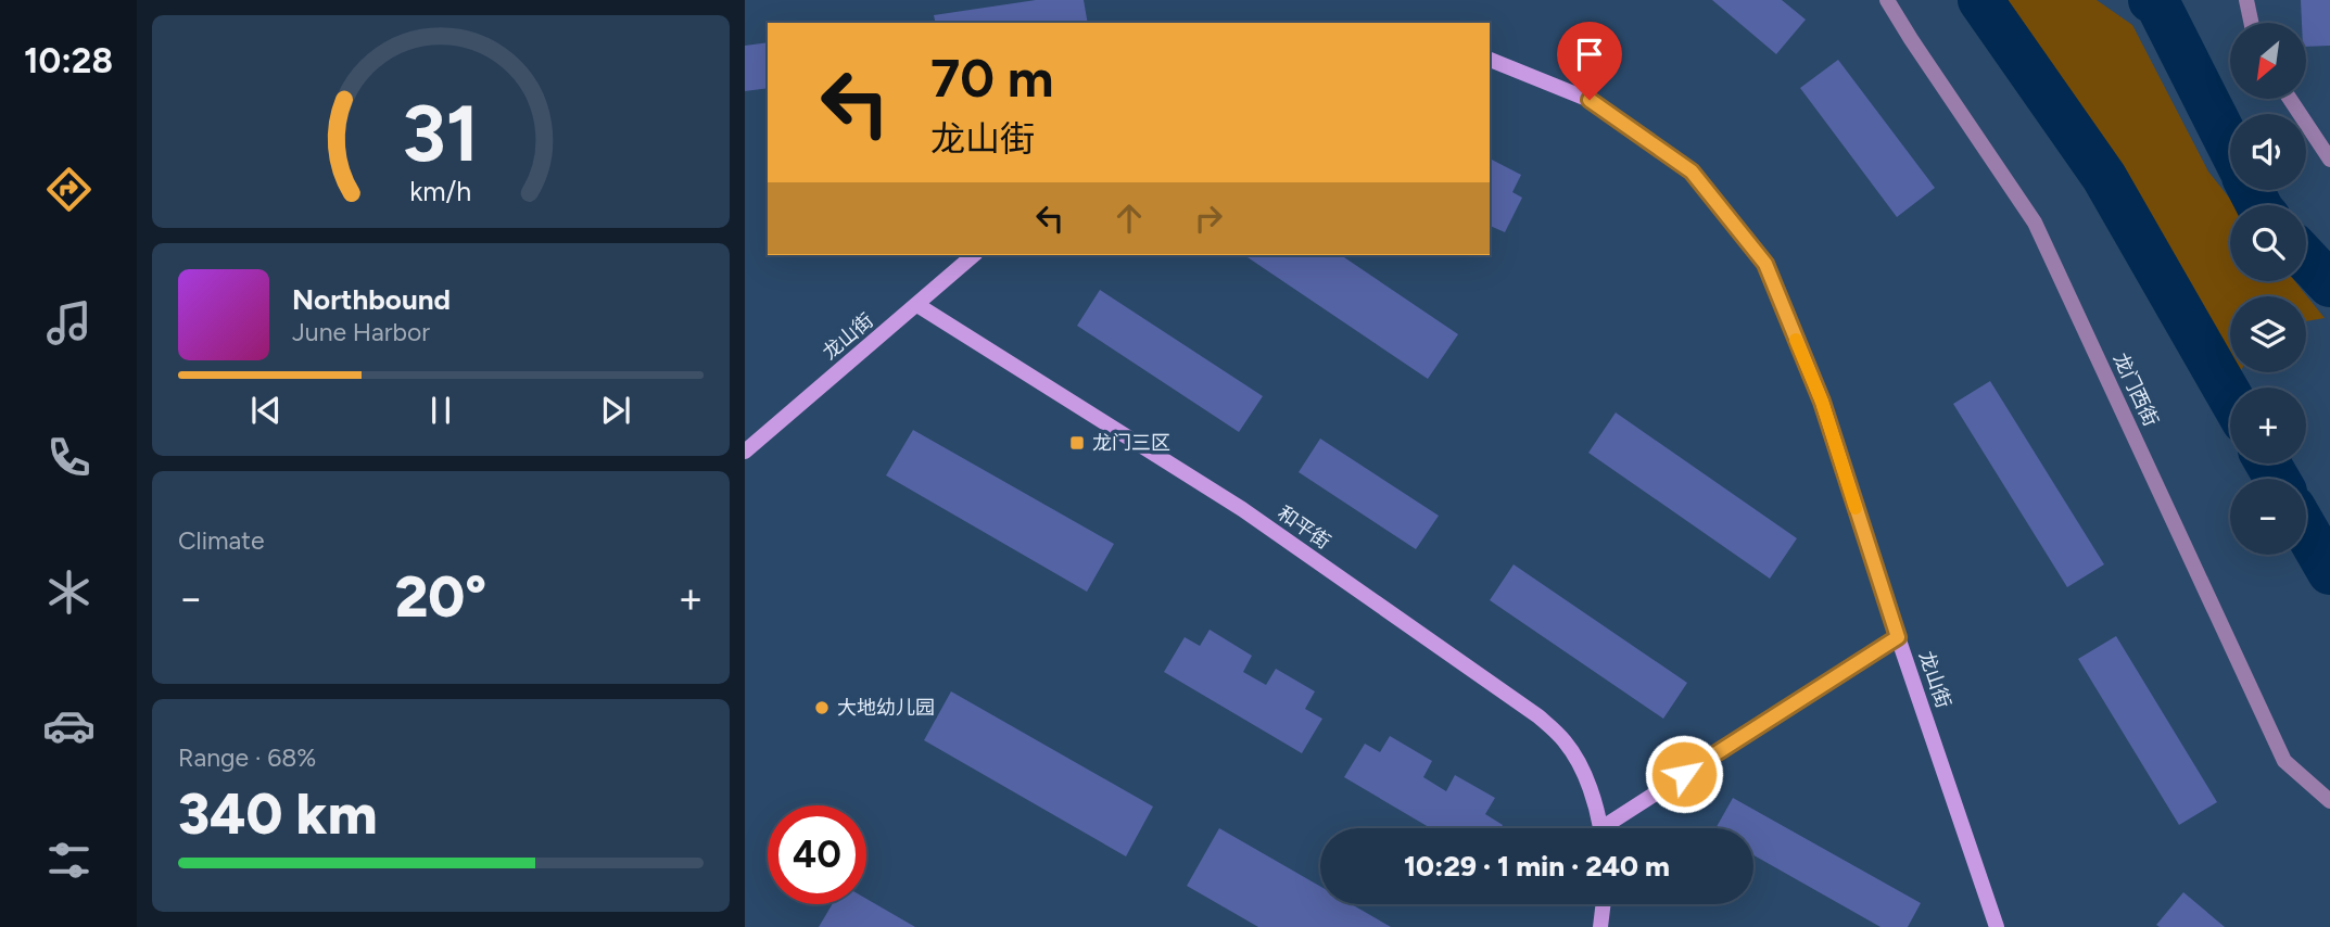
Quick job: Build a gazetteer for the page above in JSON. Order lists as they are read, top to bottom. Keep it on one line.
{"streets":{"street":["龙山街","龙门西街","和平街"]},"crossings":[["龙山街","和平街"]],"places":{"transit":["龙门三区"],"other":["大地幼儿园"]},"north":"bottom left","page":{"tabs":"10:28","map_buttons":["+","−"],"turn":["70 m","龙山街"],"song":["Northbound","June Harbor"],"tile":["Climate",["Range · 68%","340 km"]],"heat":["−","20°","+"],"limit":"40","trip":"10:29 · 1 min · 240 m","gauge":["31","km/h"]}}
